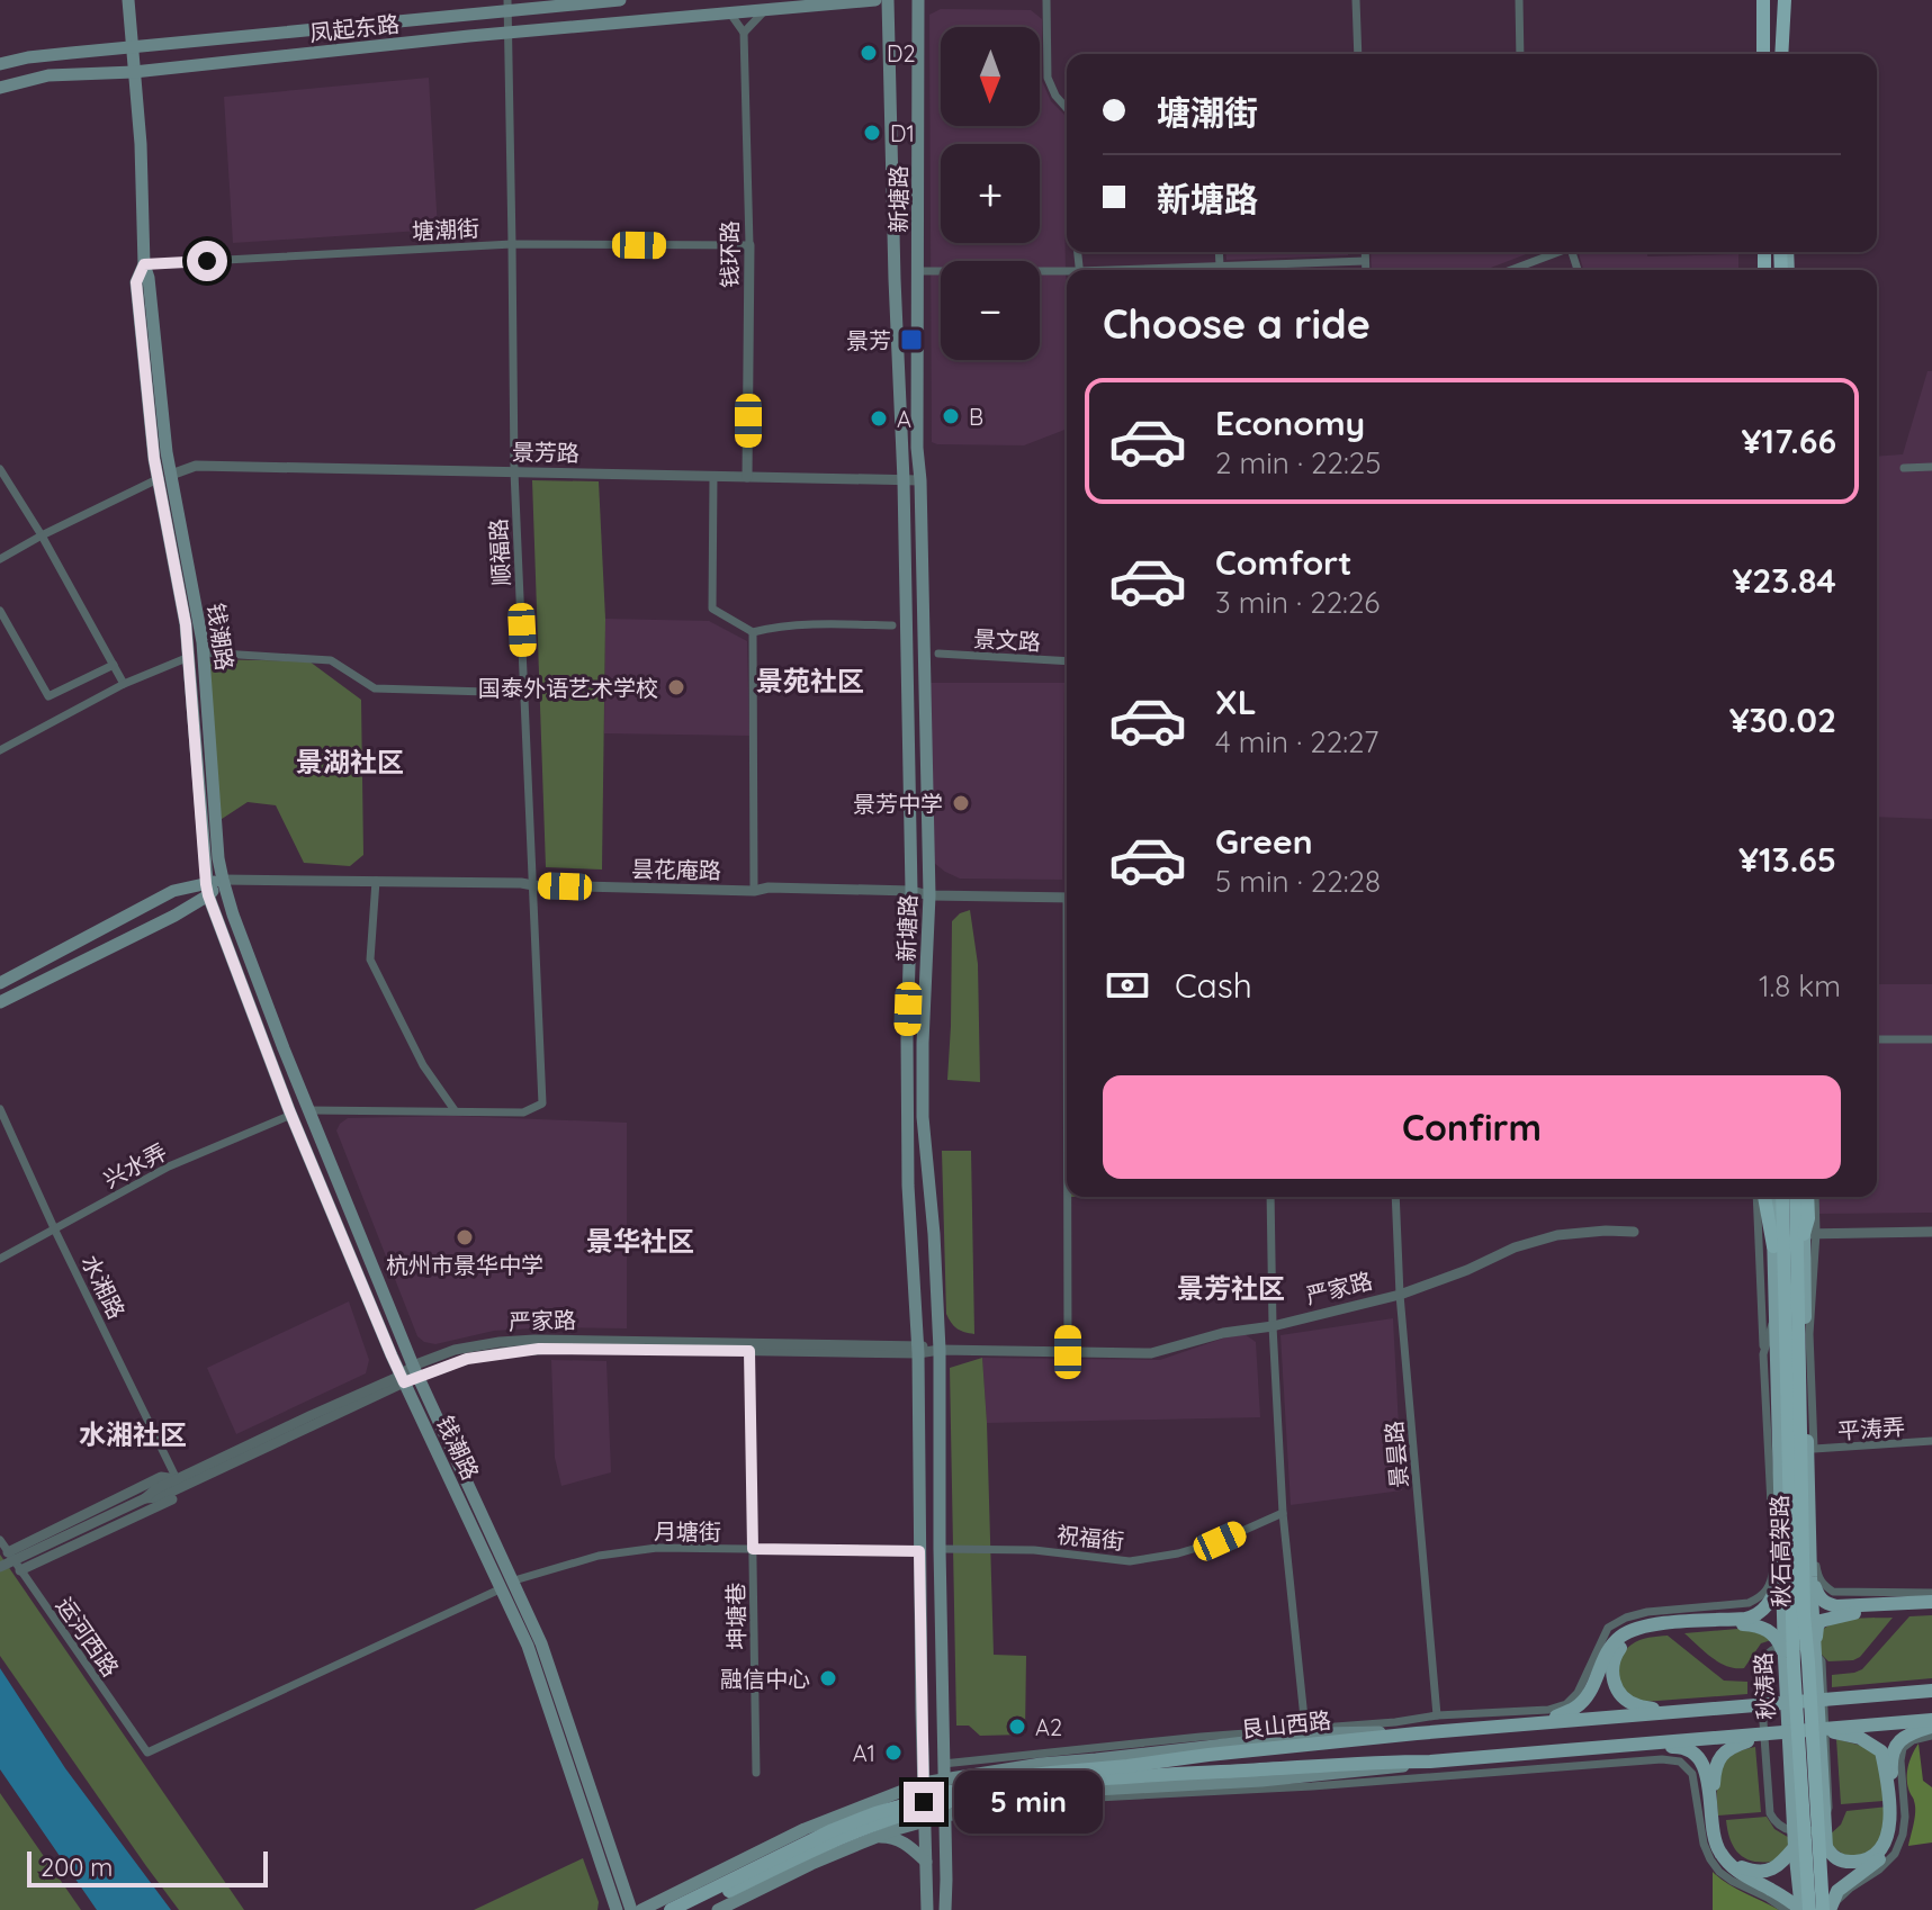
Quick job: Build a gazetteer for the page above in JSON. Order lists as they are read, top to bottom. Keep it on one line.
{"streets":{"highway":["秋石高架路"],"main road":["凤起东路","新塘路","钱潮路","昙花庵路","秋涛路","艮山西路"],"street":["塘潮街","钱环路","景芳路","顺福路","景文路","兴水弄","水湘路","严家路","平涛弄","景昙路","月塘街","祝福街","坤塘巷","运河西路"]},"crossings":[["凤起东路","顺福路"],["凤起东路","钱潮路"],["新塘路","景芳路"],["新塘路","昙花庵路"],["新塘路","严家路"],["新塘路","月塘街"],["新塘路","祝福街"],["塘潮街","钱环路"],["塘潮街","顺福路"],["塘潮街","钱潮路"],["钱环路","景芳路"],["景芳路","顺福路"],["景芳路","钱潮路"],["顺福路","昙花庵路"],["钱潮路","昙花庵路"],["钱潮路","兴水弄"],["钱潮路","严家路"],["钱潮路","月塘街"],["兴水弄","水湘路"],["水湘路","严家路"],["严家路","景昙路"],["严家路","坤塘巷"],["严家路","运河西路"],["月塘街","坤塘巷"],["月塘街","运河西路"]],"districts":["景苑社区","景湖社区","景华社区","景芳社区","水湘社区"],"places":{"other":["D2","D1","B","A","国泰外语艺术学校","景芳中学","杭州市景华中学","融信中心","A2","A1"],"transit":["景芳"]},"scale_bar":"200 m","north":"bottom","page":{"map_buttons":["+","−"],"banner":["塘潮街","新塘路"],"heading":"Choose a ride","list":[{"name":"Economy","note":"2 min · 22:25","value":"¥17.66"},{"name":"Comfort","note":"3 min · 22:26","value":"¥23.84"},{"name":"XL","note":"4 min · 22:27","value":"¥30.02"},{"name":"Green","note":"5 min · 22:28","value":"¥13.65"}],"pay":["Cash","1.8 km"],"buttons":"Confirm","bubble":"5 min","scale":"200 m"}}
